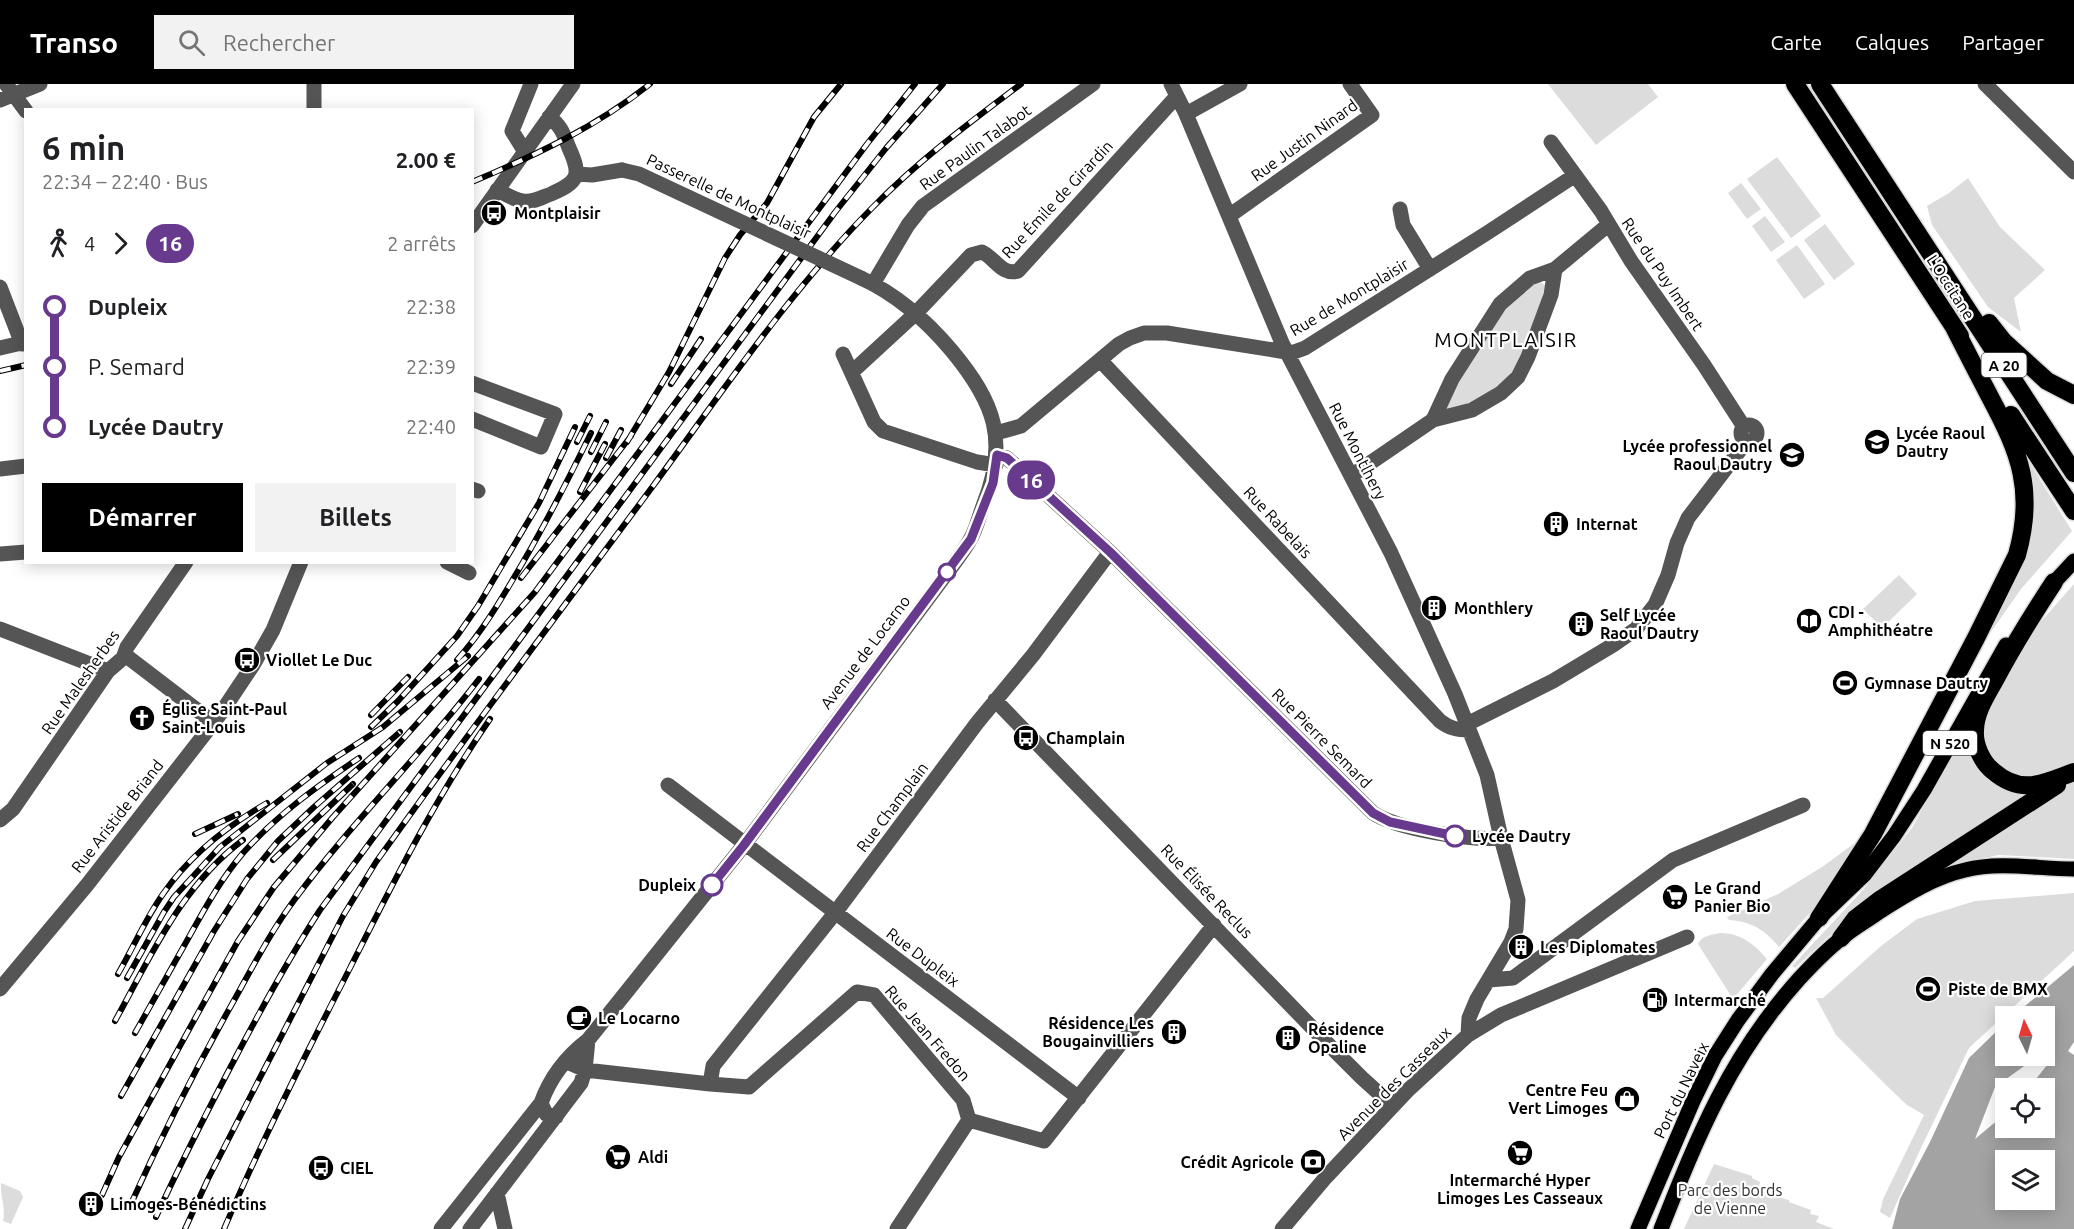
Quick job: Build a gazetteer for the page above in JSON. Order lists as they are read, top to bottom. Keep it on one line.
{"streets":{"highway":["L'Occitane","A 20"],"main road":["N 520","Port du Naveix"],"street":["Rue Justin Ninard","Rue Paulin Talabot","Passerelle de Montplaisir","Rue Émile de Girardin","Rue du Puy Imbert","Rue de Montplaisir","Rue Montlhery","Rue Rabelais","Avenue de Locarno","Rue Malesherbes","Rue Pierre Semard","Rue Champlain","Rue Aristide Briand","Rue Élisée Reclus","Rue Dupleix","Rue Jean Fredon","Avenue des Casseaux"]},"crossings":[["Rue Justin Ninard","Rue Montlhery"],["Rue Paulin Talabot","Passerelle de Montplaisir"],["Rue Paulin Talabot","Avenue de Locarno"],["Passerelle de Montplaisir","Avenue de Locarno"],["Rue Émile de Girardin","Rue Montlhery"],["Rue Émile de Girardin","Avenue de Locarno"],["Rue du Puy Imbert","Rue de Montplaisir"],["Rue du Puy Imbert","Rue Montlhery"],["Rue du Puy Imbert","Rue Rabelais"],["Rue de Montplaisir","Rue Montlhery"],["Rue de Montplaisir","Rue Rabelais"],["Rue de Montplaisir","Avenue de Locarno"],["Rue Montlhery","Rue Rabelais"],["Rue Montlhery","Rue Pierre Semard"],["Avenue de Locarno","Rue Pierre Semard"],["Avenue de Locarno","Rue Dupleix"],["Rue Pierre Semard","Rue Champlain"],["N 520","Port du Naveix"],["Rue Champlain","Rue Élisée Reclus"],["Rue Champlain","Rue Dupleix"],["Rue Champlain","Rue Jean Fredon"],["Rue Élisée Reclus","Avenue des Casseaux"]],"districts":["MONTPLAISIR"],"parks":["Parc des bords de Vienne"],"places":{"bus stop":["Montplaisir","Viollet Le Duc","Champlain","CIEL"],"school or university":["Lycée Raoul Dautry","Lycée professionnel Raoul Dautry"],"building":["Internat","Monthlery","Self Lycée Raoul Dautry","Les Diplomates","Résidence Les Bougainvilliers","Résidence Opaline","Limoges-Bénédictins"],"library":["CDI - Amphithéatre"],"sports":["Gymnase Dautry","Piste de BMX"],"church":["Église Saint-Paul Saint-Louis"],"other":["Lycée Dautry","Dupleix"],"supermarket":["Le Grand Panier Bio","Intermarché Hyper Limoges Les Casseaux","Aldi"],"fuel station":["Intermarché"],"cafe":["Le Locarno"],"shop":["Centre Feu Vert Limoges"],"bank":["Crédit Agricole"]},"lines":["bus line 16"],"north":"top","page":{"header":"Transo","search":"Rechercher","nav":["Carte","Calques","Partager"],"on_map":"16","heading":["6 min","22:34 – 22:40 · Bus","2.00 €"],"legs":["4","16","2 arrêts"],"list":[{"name":"Dupleix","value":"22:38"},{"name":"P. Semard","value":"22:39"},{"name":"Lycée Dautry","value":"22:40"}],"buttons":["Démarrer","Billets"]}}
